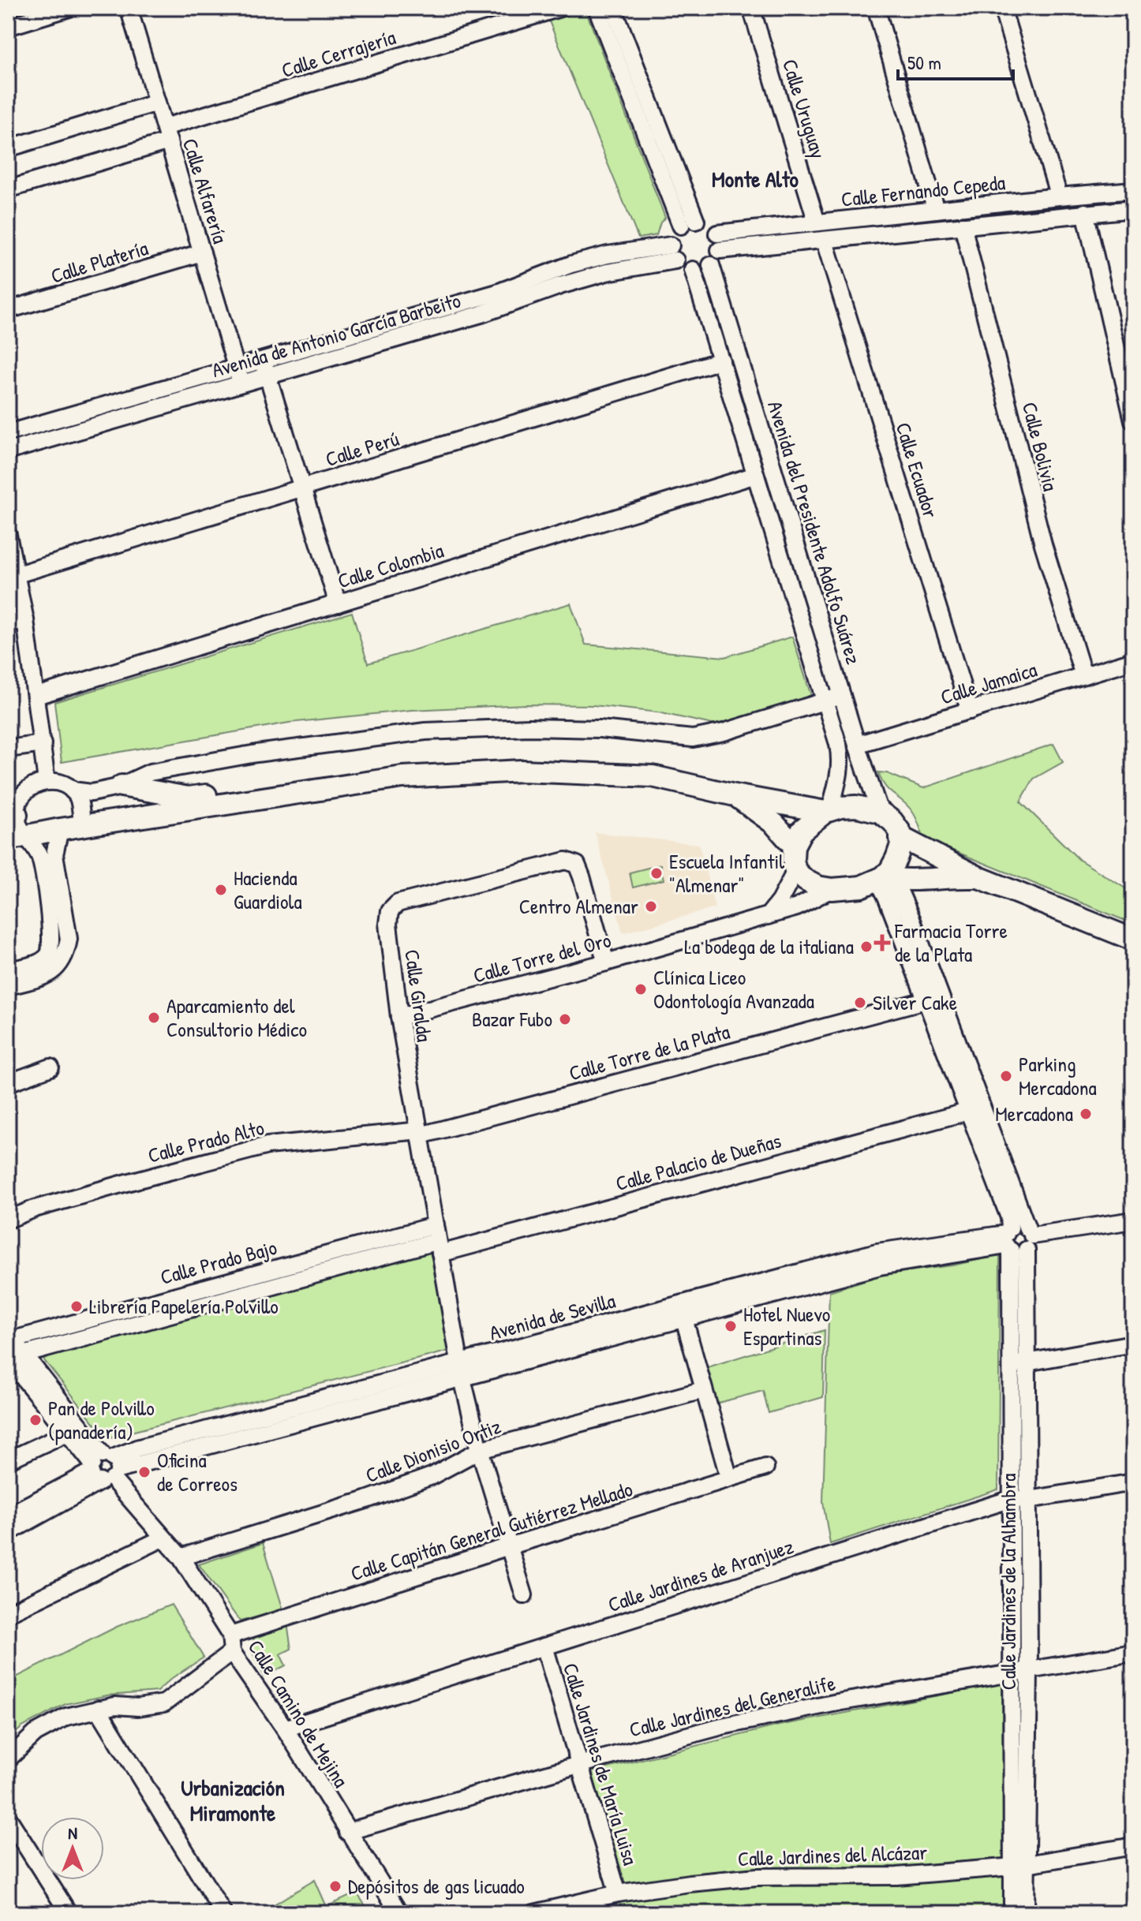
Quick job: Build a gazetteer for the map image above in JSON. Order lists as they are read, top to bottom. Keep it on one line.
{"streets":{"street":["Calle Cerrajería","Calle Uruguay","Calle Alfarería","Calle Fernando Cepeda","Calle Platería","Avenida de Antonio García Barbeito","Calle Bolivia","Calle Perú","Calle Ecuador","Avenida del Presidente Adolfo Suárez","Calle Colombia","Calle Jamaica","Calle Torre del Oro","Calle Giralda","Calle Torre de la Plata","Calle Prado Alto","Calle Palacio de Dueñas","Calle Prado Bajo","Avenida de Sevilla","Calle Dionisio Ortiz","Calle Capitán General Gutiérrez Mellado","Calle Jardines de Aranjuez","Calle Jardines de la Alhambra","Calle Jardines del Generalife","Calle Camino de Mejina","Calle Jardines de María Luisa","Calle Jardines del Alcázar"]},"crossings":[["Calle Cerrajería","Calle Alfarería"],["Calle Uruguay","Calle Fernando Cepeda"],["Calle Alfarería","Calle Platería"],["Calle Alfarería","Avenida de Antonio García Barbeito"],["Calle Fernando Cepeda","Avenida de Antonio García Barbeito"],["Calle Fernando Cepeda","Calle Bolivia"],["Calle Fernando Cepeda","Calle Ecuador"],["Calle Fernando Cepeda","Avenida del Presidente Adolfo Suárez"],["Avenida de Antonio García Barbeito","Avenida del Presidente Adolfo Suárez"],["Calle Bolivia","Calle Jamaica"],["Calle Perú","Avenida del Presidente Adolfo Suárez"],["Calle Ecuador","Calle Jamaica"],["Avenida del Presidente Adolfo Suárez","Calle Colombia"],["Avenida del Presidente Adolfo Suárez","Calle Jamaica"],["Avenida del Presidente Adolfo Suárez","Calle Torre del Oro"],["Avenida del Presidente Adolfo Suárez","Calle Jardines de la Alhambra"],["Calle Torre del Oro","Calle Giralda"],["Calle Torre del Oro","Calle Jardines de la Alhambra"],["Calle Giralda","Calle Torre de la Plata"],["Calle Giralda","Calle Prado Alto"],["Calle Giralda","Calle Palacio de Dueñas"],["Calle Giralda","Calle Prado Bajo"],["Calle Giralda","Avenida de Sevilla"],["Calle Giralda","Calle Dionisio Ortiz"],["Calle Giralda","Calle Capitán General Gutiérrez Mellado"],["Calle Torre de la Plata","Calle Prado Alto"],["Calle Torre de la Plata","Calle Jardines de la Alhambra"],["Calle Palacio de Dueñas","Calle Prado Bajo"],["Calle Palacio de Dueñas","Calle Jardines de la Alhambra"],["Calle Prado Bajo","Calle Camino de Mejina"],["Avenida de Sevilla","Calle Jardines de la Alhambra"],["Avenida de Sevilla","Calle Camino de Mejina"],["Calle Dionisio Ortiz","Calle Camino de Mejina"],["Calle Capitán General Gutiérrez Mellado","Calle Camino de Mejina"],["Calle Jardines de Aranjuez","Calle Jardines de la Alhambra"],["Calle Jardines de Aranjuez","Calle Camino de Mejina"],["Calle Jardines de Aranjuez","Calle Jardines de María Luisa"],["Calle Jardines de la Alhambra","Calle Jardines del Generalife"],["Calle Jardines de la Alhambra","Calle Jardines del Alcázar"],["Calle Jardines del Generalife","Calle Camino de Mejina"],["Calle Jardines del Generalife","Calle Jardines de María Luisa"],["Calle Jardines de María Luisa","Calle Jardines del Alcázar"]],"districts":["Monte Alto","Urbanización Miramonte"],"places":{"other":["Escuela Infantil \"Almenar\"","Hacienda Guardiola","Centro Almenar","La bodega de la italiana","Clínica Liceo Odontología Avanzada","Silver Cake","Aparcamiento del Consultorio Médico","Bazar Fubo","Parking Mercadona","Mercadona","Librería Papelería Polvillo","Hotel Nuevo Espartinas","Pan de Polvillo (panadería)","Oficina de Correos","Depósitos de gas licuado"],"health":["Farmacia Torre de la Plata"]},"scale_bar":"50 m","north":"top"}
